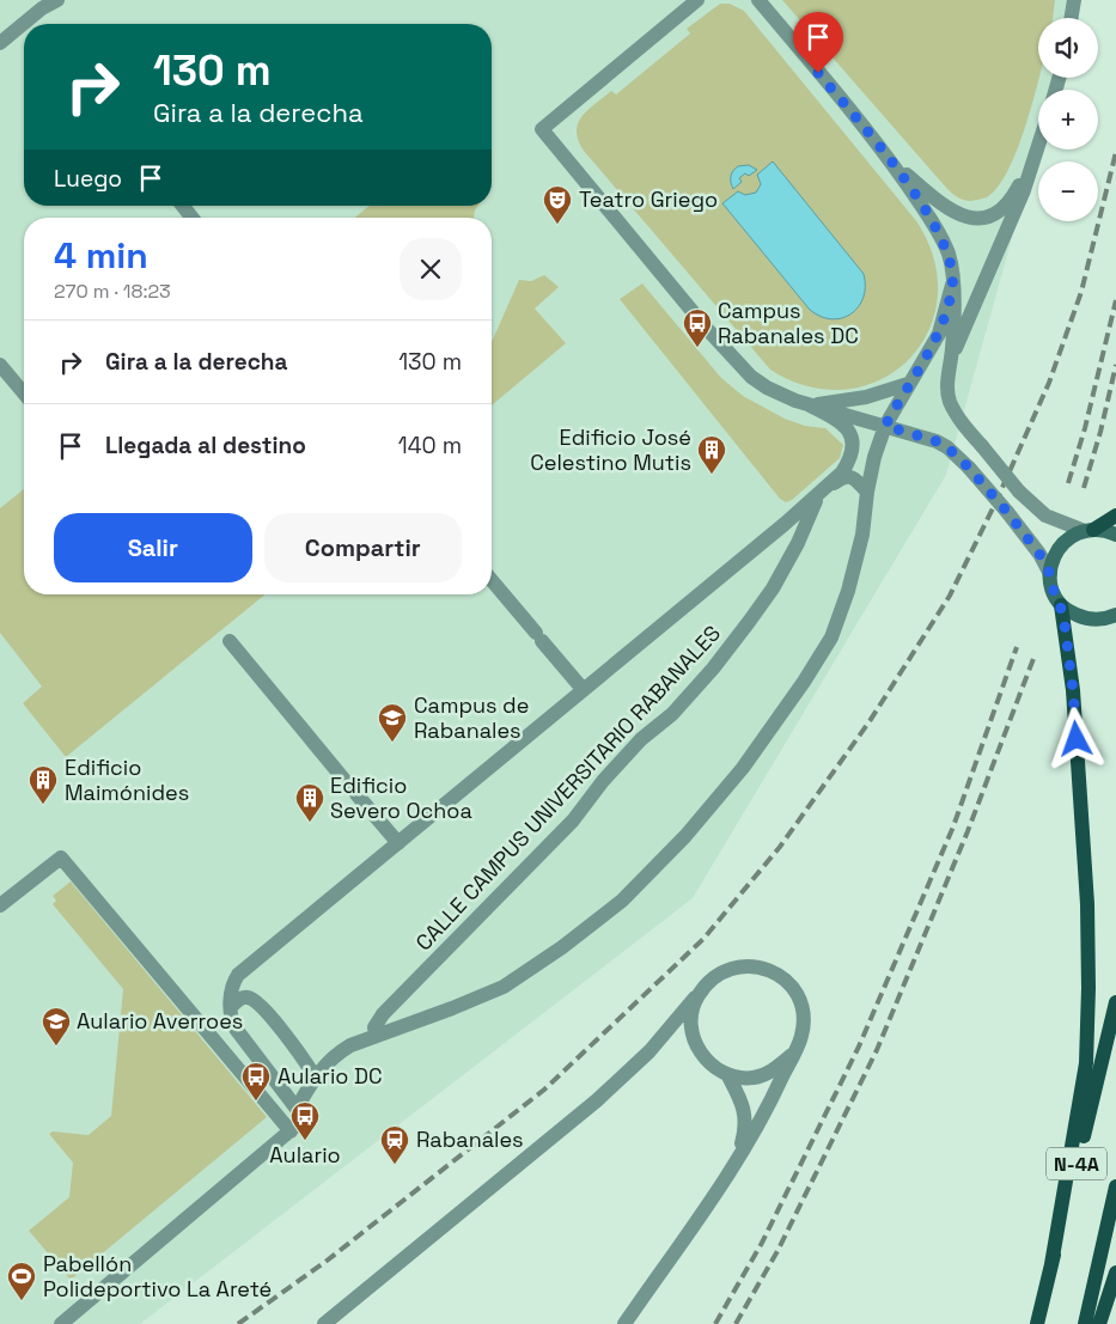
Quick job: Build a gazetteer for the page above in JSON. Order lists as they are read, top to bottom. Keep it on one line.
{"streets":{"main road":["N-4A"],"street":["CALLE CAMPUS UNIVERSITARIO RABANALES"]},"places":{"theatre":["Teatro Griego"],"bus stop":["Campus Rabanales DC","Aulario DC","Aulario"],"building":["Edificio José Celestino Mutis","Edificio Maimónides","Edificio Severo Ochoa"],"school or university":["Campus de Rabanales","Aulario Averroes"],"station":["Rabanales"],"sports":["Pabellón Polideportivo La Areté"]},"page":{"map_buttons":["+","−"],"turn":["130 m","Gira a la derecha"],"then":"Luego","heading":["4 min","270 m · 18:23"],"list":[{"name":"Gira a la derecha","value":"130 m"},{"name":"Llegada al destino","value":"140 m"}],"buttons":["Salir","Compartir"]}}
